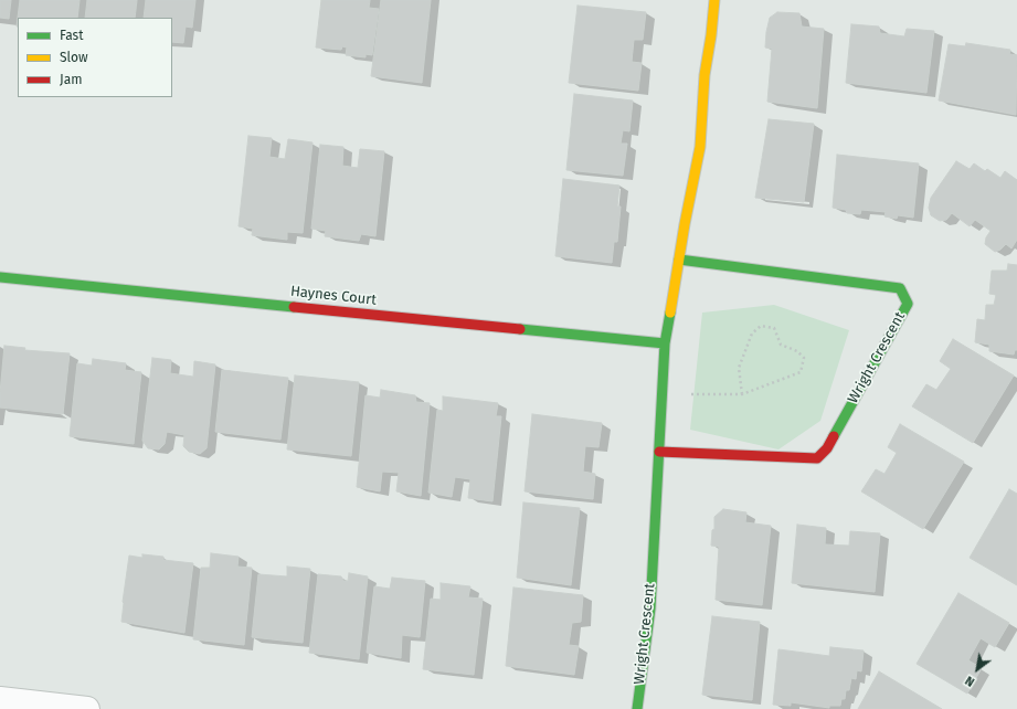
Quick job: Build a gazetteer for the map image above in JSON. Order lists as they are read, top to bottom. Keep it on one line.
{"streets":{"street":["Haynes Court","Wright Crescent"]},"crossings":[["Haynes Court","Wright Crescent"]],"legend":["Fast","Slow","Jam"],"north":"bottom left"}
